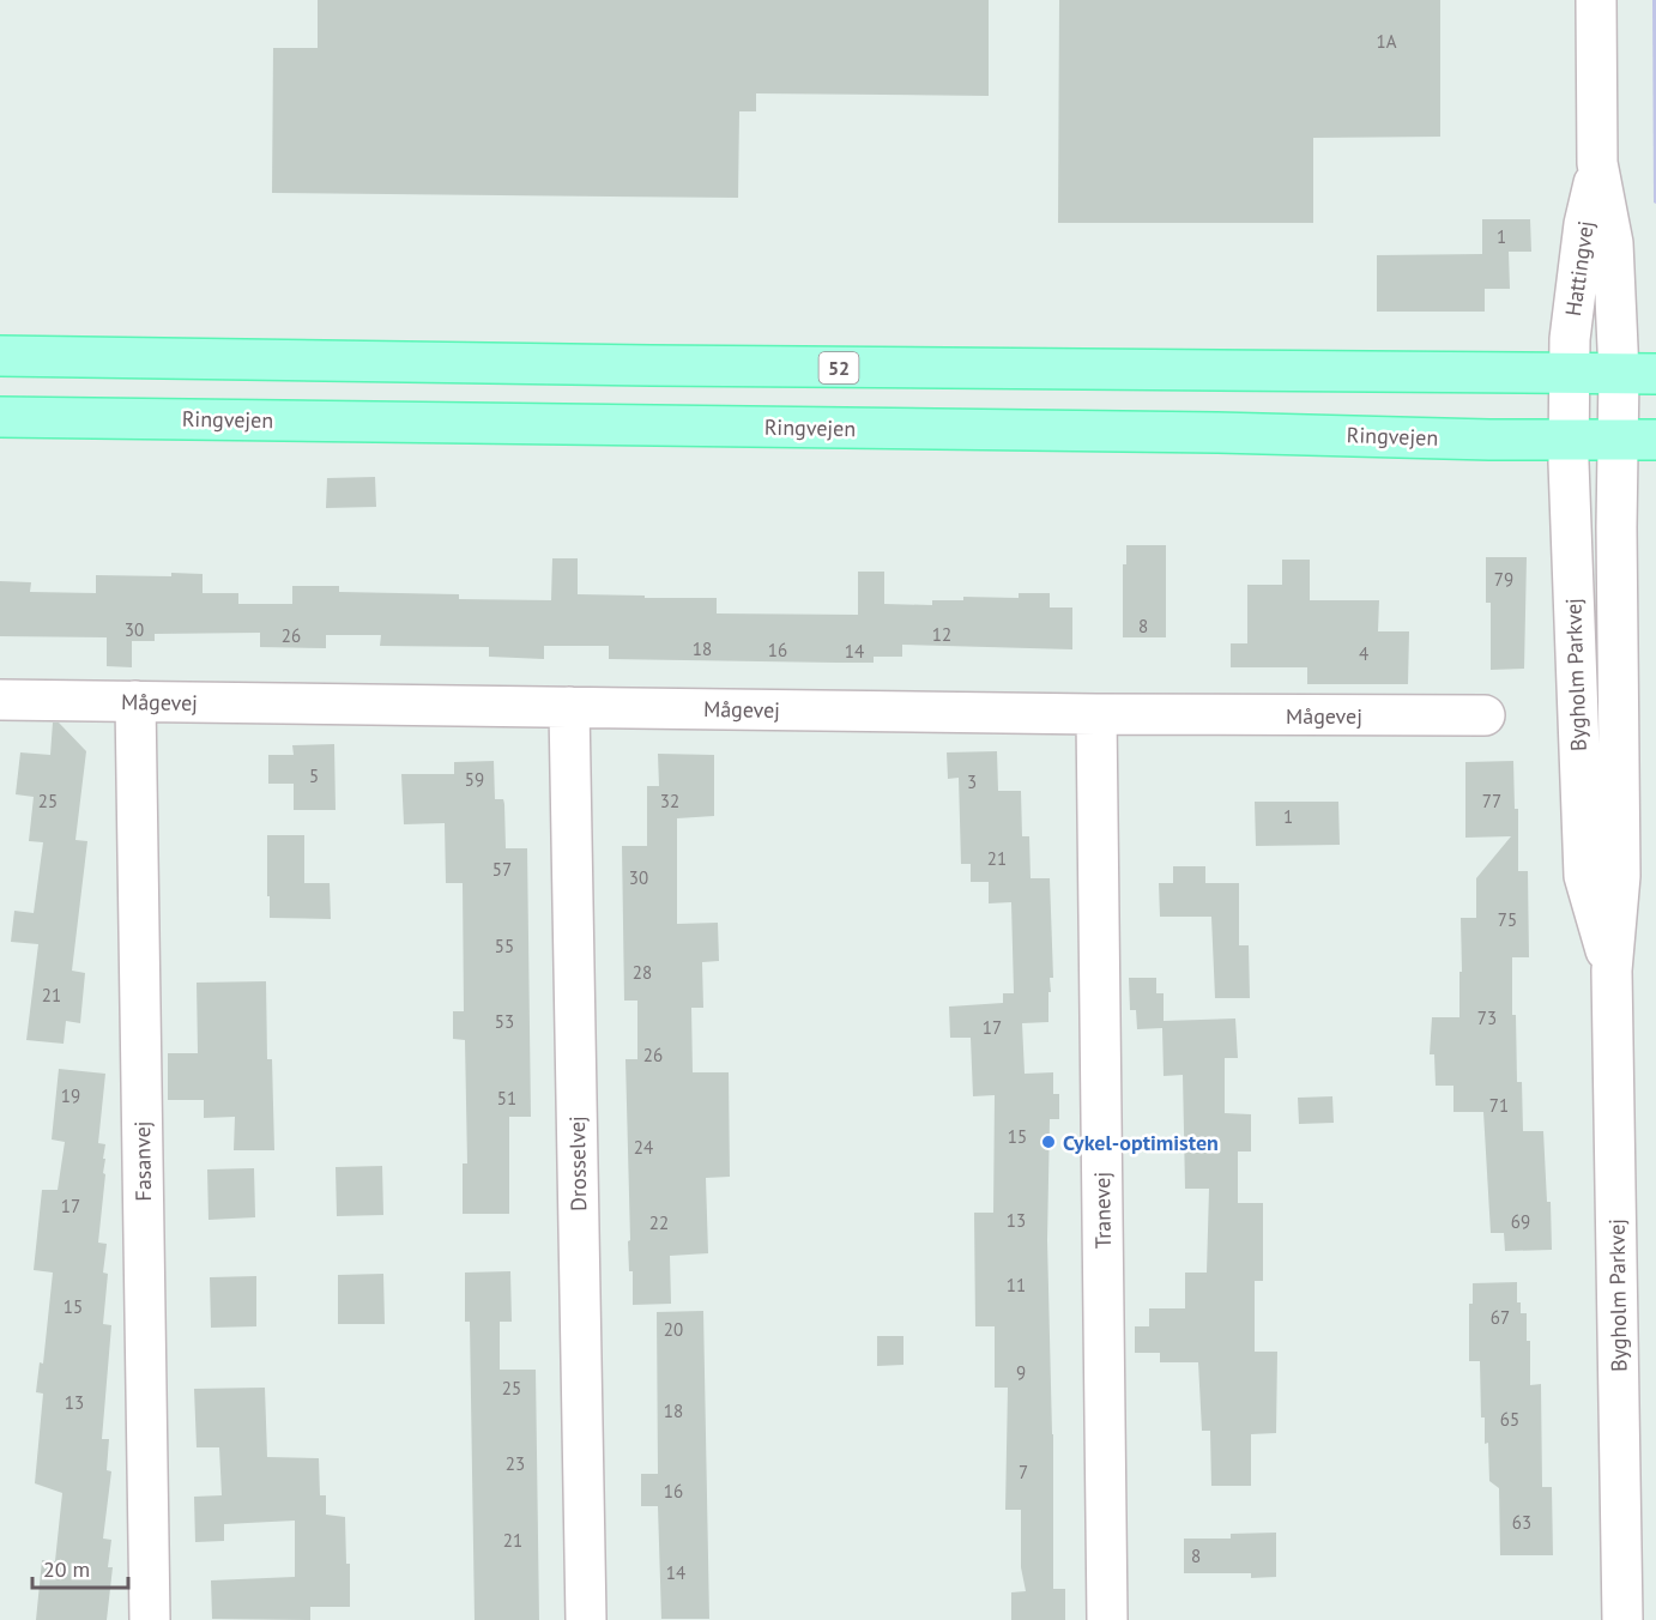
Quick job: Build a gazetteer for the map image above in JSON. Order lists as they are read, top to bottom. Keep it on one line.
{"streets":{"main road":["52","Ringvejen"],"street":["Hattingvej","Bygholm Parkvej","Mågevej","Fasanvej","Drosselvej","Tranevej"]},"crossings":[["Hattingvej","52"],["Hattingvej","Bygholm Parkvej"],["52","Bygholm Parkvej"],["Ringvejen","Bygholm Parkvej"],["Mågevej","Fasanvej"],["Mågevej","Drosselvej"],["Mågevej","Tranevej"]],"places":["Cykel-optimisten"],"house_numbers":["1A","1","79","8","30","12","26","18","16","14","4","5","59","3","25","32","77","1","21","57","30","75","55","28","21","73","53","17","26","19","51","71","15","24","17","13","69","22","11","15","67","20","9","25","13","18","65","23","7","16","63","21","8","14"],"scale_bar":"20 m"}
